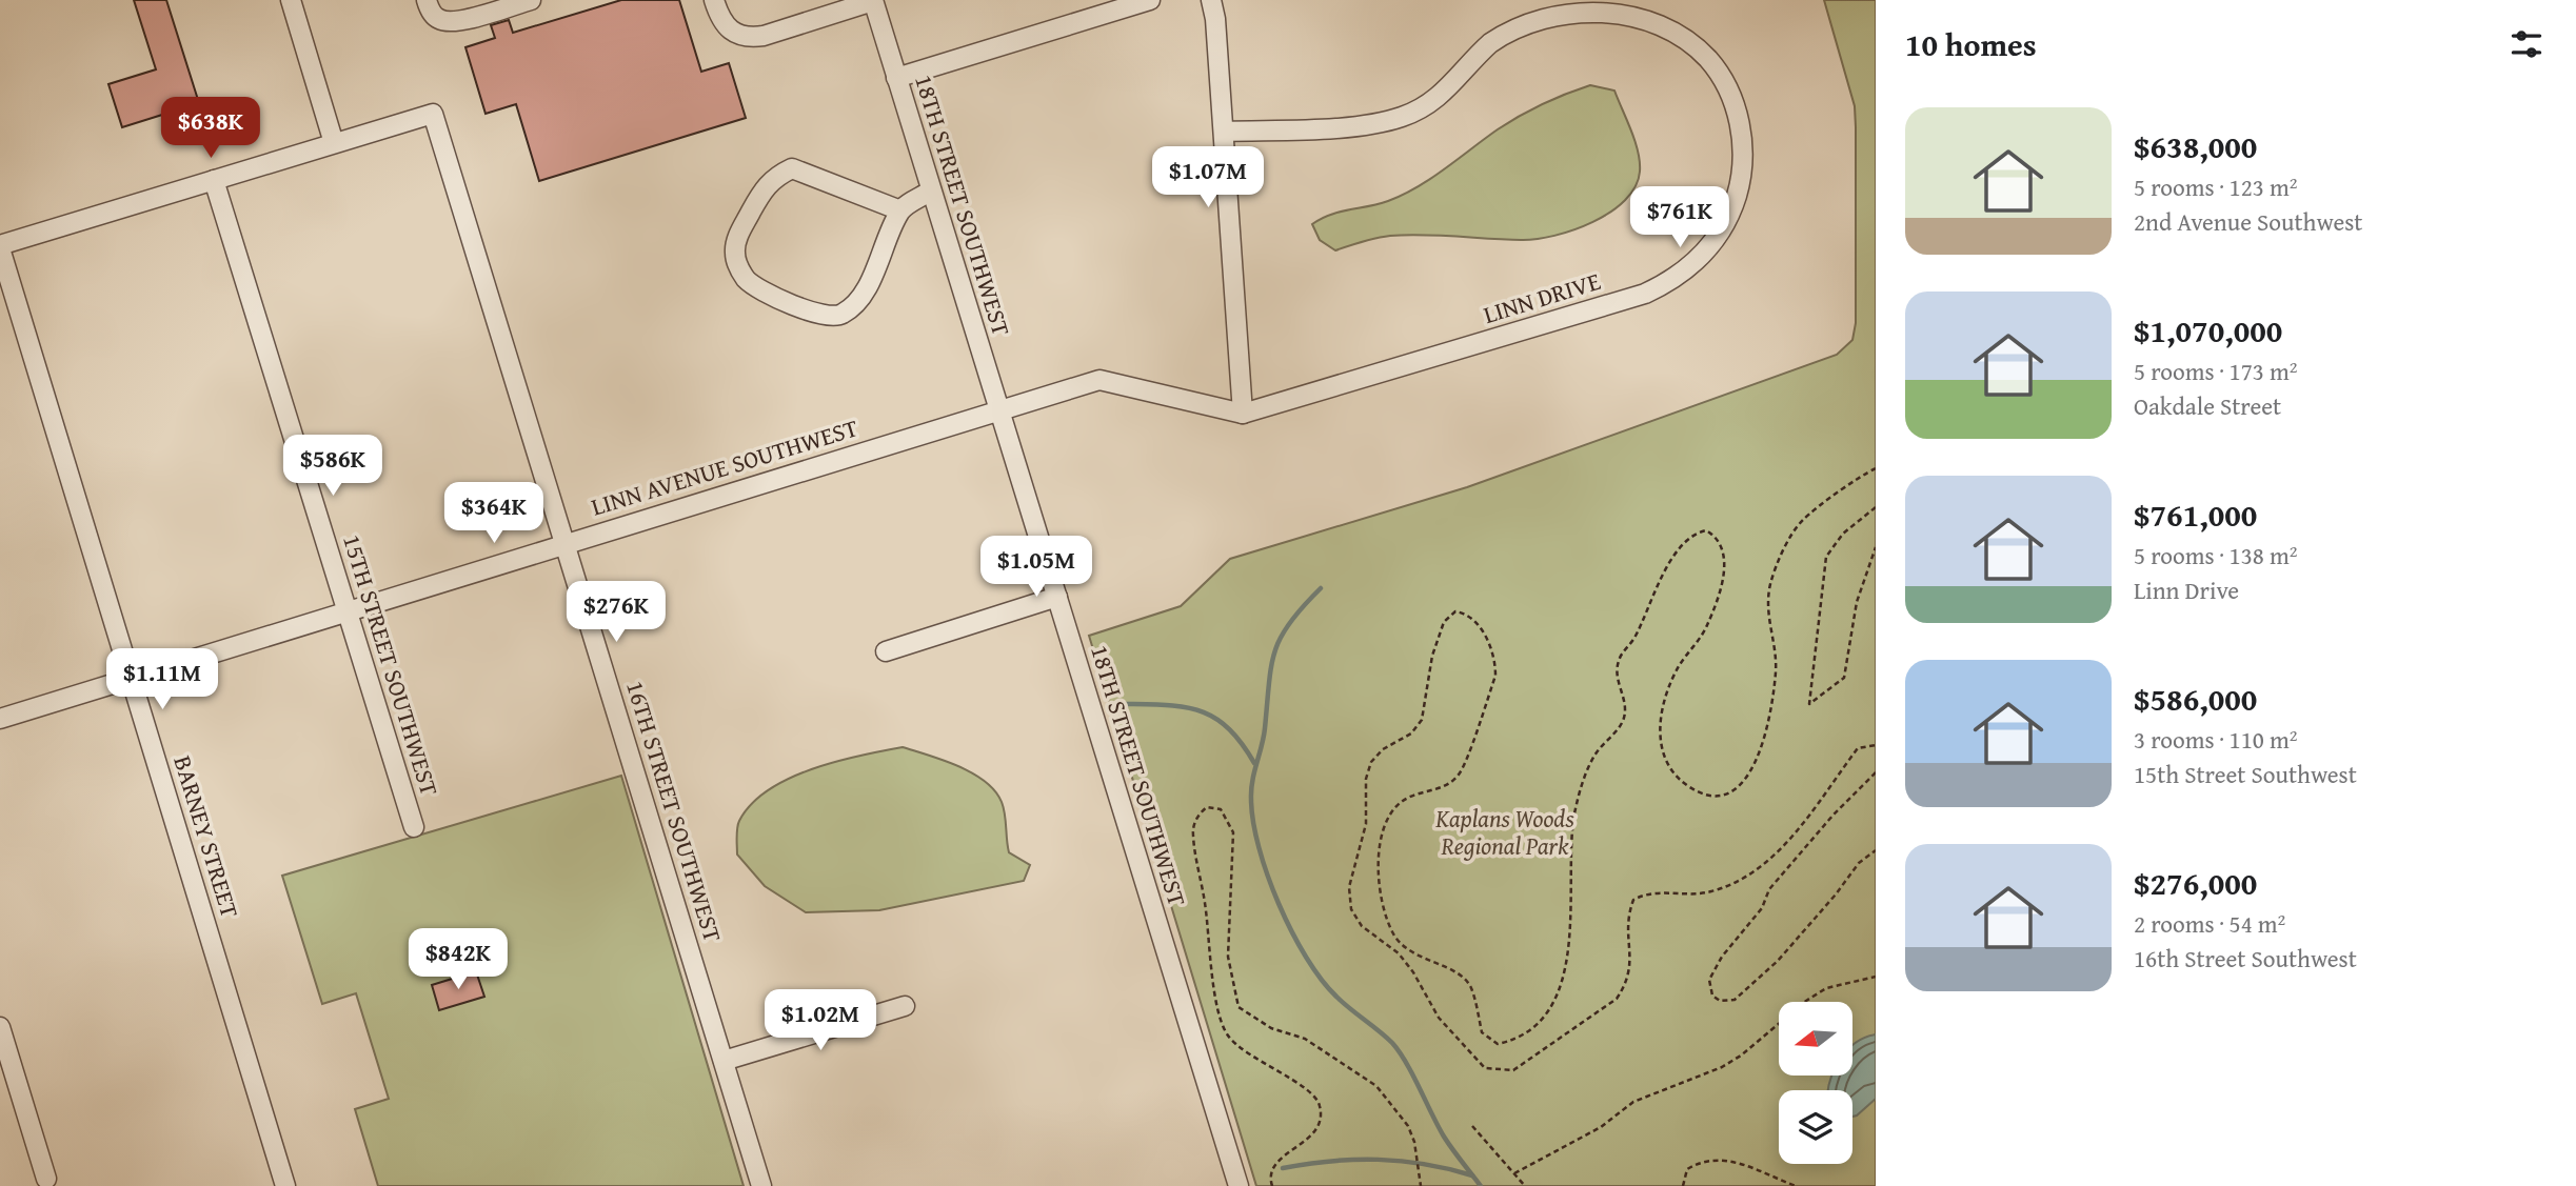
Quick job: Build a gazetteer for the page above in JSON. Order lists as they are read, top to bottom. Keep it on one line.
{"streets":{"street":["18TH STREET SOUTHWEST","LINN DRIVE","LINN AVENUE SOUTHWEST","15TH STREET SOUTHWEST","16TH STREET SOUTHWEST","BARNEY STREET"]},"crossings":[["18TH STREET SOUTHWEST","LINN DRIVE"],["18TH STREET SOUTHWEST","LINN AVENUE SOUTHWEST"],["LINN DRIVE","LINN AVENUE SOUTHWEST"],["LINN AVENUE SOUTHWEST","15TH STREET SOUTHWEST"],["LINN AVENUE SOUTHWEST","16TH STREET SOUTHWEST"],["LINN AVENUE SOUTHWEST","BARNEY STREET"]],"parks":["Kaplans Woods Regional Park"],"north":"left","page":{"heading":"10 homes","list":[{"name":"$638,000","note":"5 rooms · 123 m² · 2nd Avenue Southwest"},{"name":"$1,070,000","note":"5 rooms · 173 m² · Oakdale Street"},{"name":"$761,000","note":"5 rooms · 138 m² · Linn Drive"},{"name":"$586,000","note":"3 rooms · 110 m² · 15th Street Southwest"},{"name":"$276,000","note":"2 rooms · 54 m² · 16th Street Southwest"}],"price":["$638K","$1.07M","$761K","$586K","$364K","$1.05M","$276K","$1.11M","$842K","$1.02M"]}}
